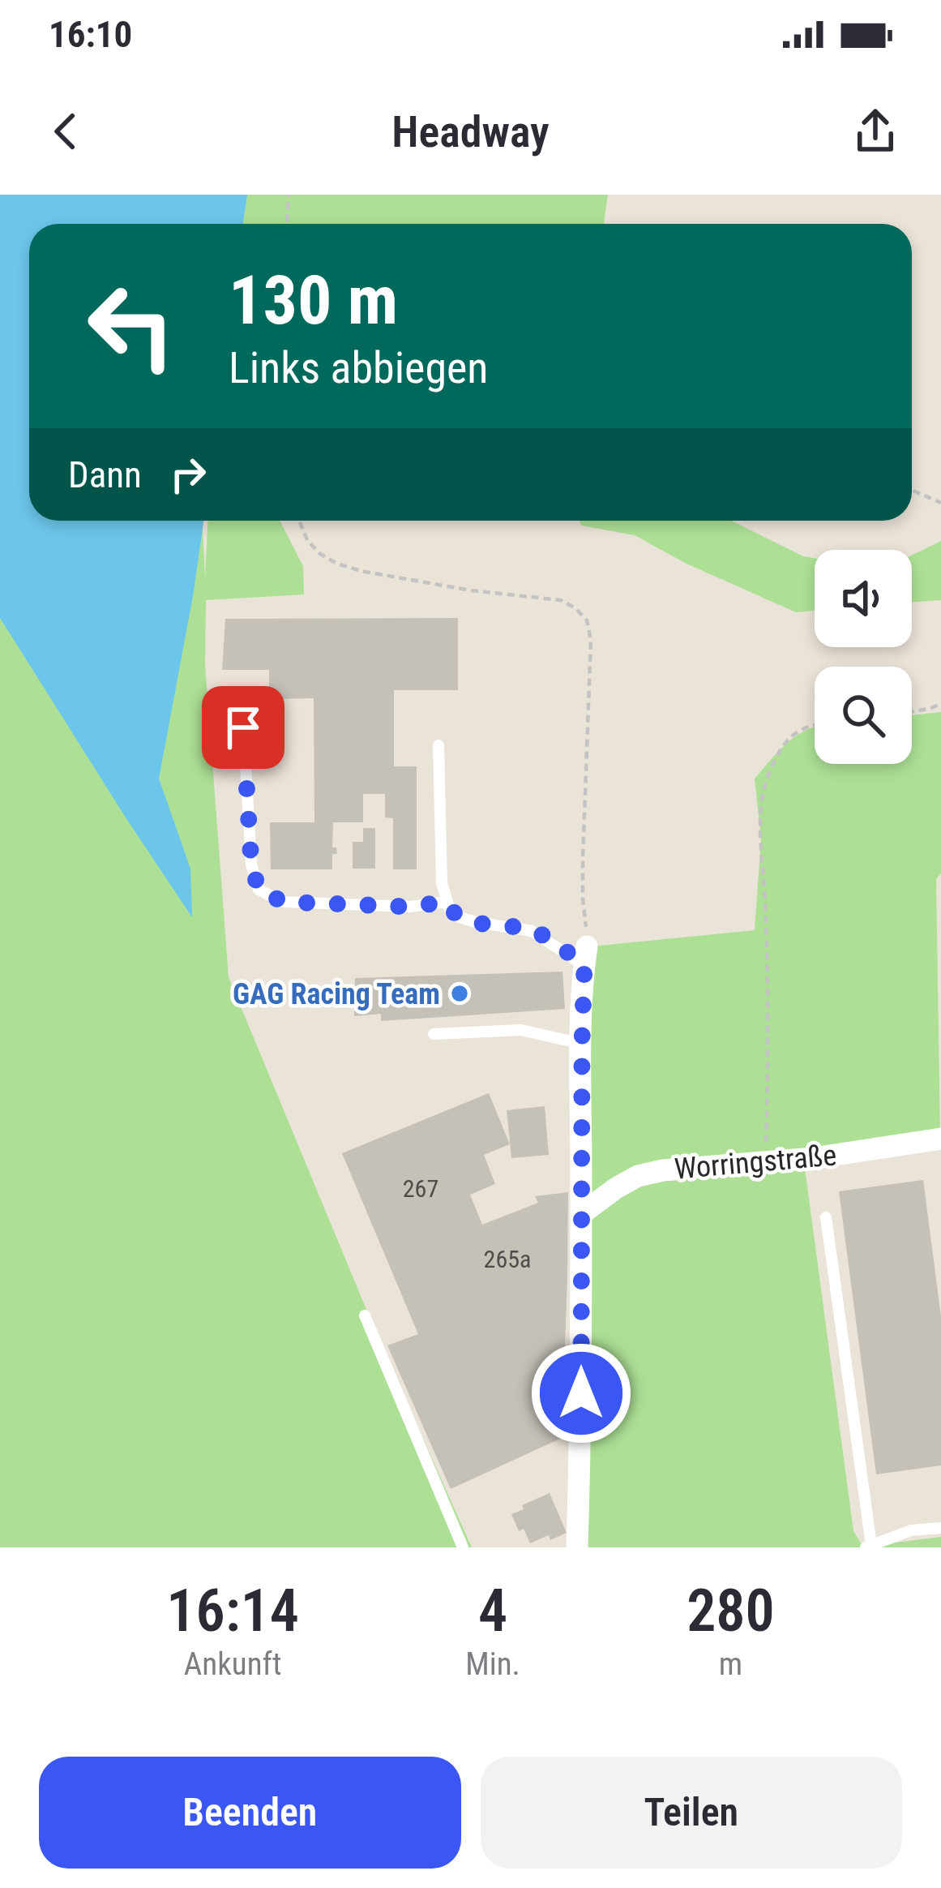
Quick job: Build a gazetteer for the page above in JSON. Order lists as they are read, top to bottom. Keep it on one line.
{"streets":{"street":["Worringstraße"]},"places":["GAG Racing Team"],"house_numbers":["267","265a"],"page":{"status":"16:10","header":"Headway","turn":["130 m","Links abbiegen"],"then":"Dann","eta":["16:14","Ankunft","4","Min.","280","m"],"buttons":["Beenden","Teilen"]}}
